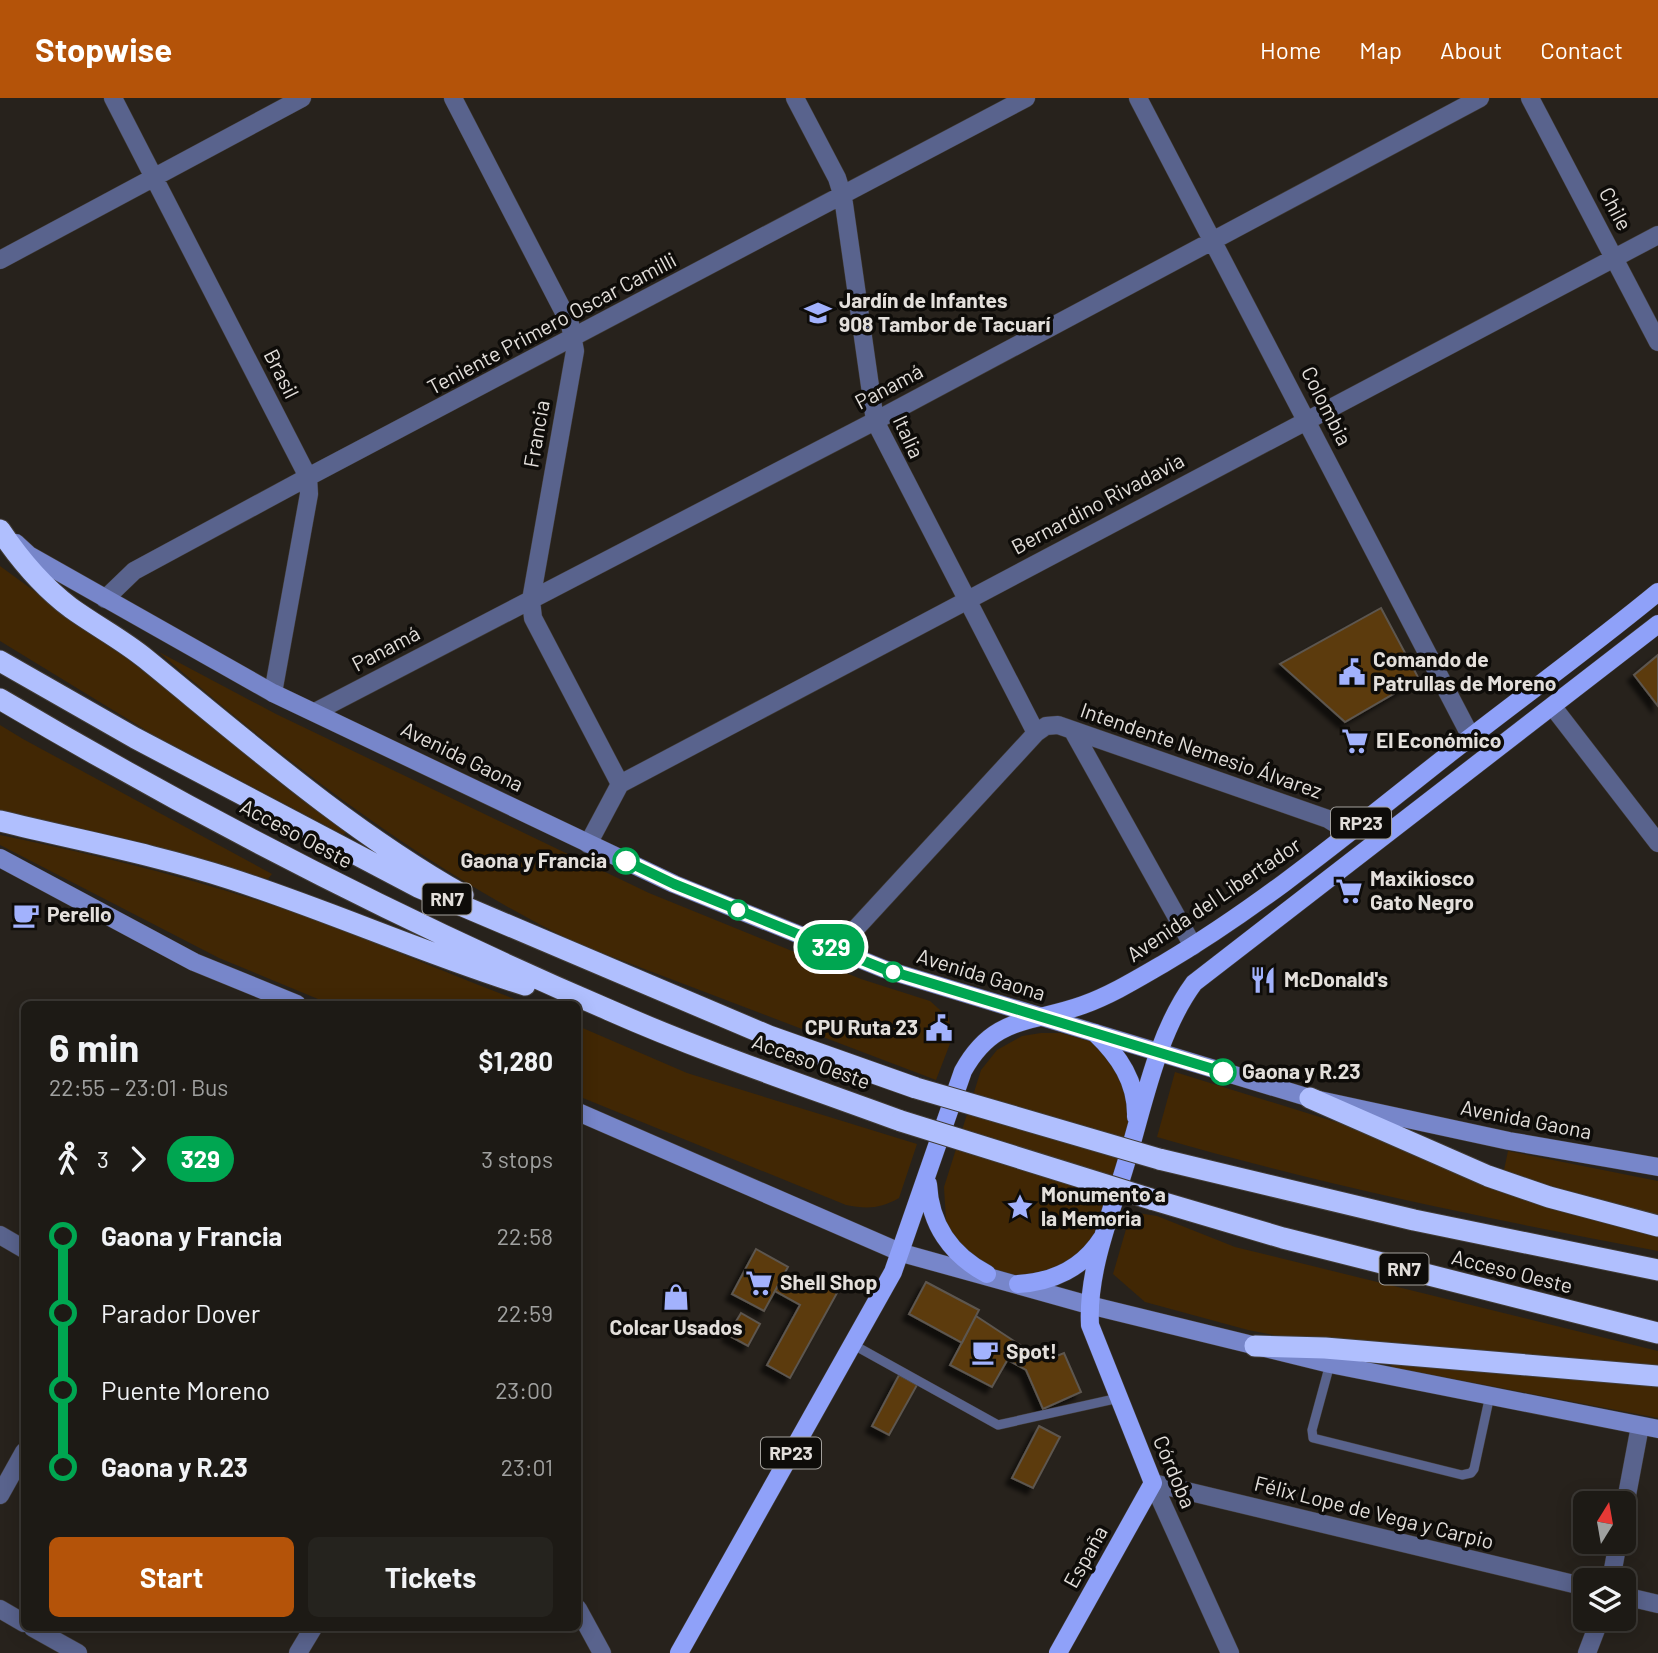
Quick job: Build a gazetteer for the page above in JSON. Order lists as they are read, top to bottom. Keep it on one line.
{"streets":{"highway":["Acceso Oeste","RN7"],"main road":["Avenida Gaona","RP23","Avenida del Libertador","Córdoba","España"],"street":["Chile","Teniente Primero Oscar Camilli","Brasil","Panamá","Colombia","Francia","Italia","Bernardino Rivadavia","Intendente Nemesio Álvarez","Félix Lope de Vega y Carpio"]},"crossings":[["Chile","Bernardino Rivadavia"],["Teniente Primero Oscar Camilli","Brasil"],["Teniente Primero Oscar Camilli","Francia"],["Teniente Primero Oscar Camilli","Italia"],["Teniente Primero Oscar Camilli","Avenida Gaona"],["Panamá","Colombia"],["Panamá","Francia"],["Panamá","Italia"],["Panamá","Avenida Gaona"],["Colombia","Bernardino Rivadavia"],["Colombia","Avenida del Libertador"],["Francia","Bernardino Rivadavia"],["Italia","Bernardino Rivadavia"],["Italia","Intendente Nemesio Álvarez"],["Intendente Nemesio Álvarez","Avenida del Libertador"],["Avenida Gaona","RP23"],["Avenida Gaona","Avenida del Libertador"],["RP23","Avenida del Libertador"],["RP23","Córdoba"],["Córdoba","Félix Lope de Vega y Carpio"],["Córdoba","España"],["Félix Lope de Vega y Carpio","España"]],"places":{"school or university":["Jardín de Infantes 908 Tambor de Tacuarí"],"public building":["Comando de Patrullas de Moreno","CPU Ruta 23"],"supermarket":["El Económico","Maxikiosco Gato Negro","Shell Shop"],"other":["Gaona y Francia","Gaona y R.23"],"cafe":["Perello","Spot!"],"restaurant":["McDonald's"],"place":["Monumento a la Memoria"],"shop":["Colcar Usados"]},"lines":["bus line 329"],"north":"top","page":{"header":"Stopwise","nav":["Home","Map","About","Contact"],"on_map":"329","heading":["6 min","22:55 – 23:01 · Bus","$1,280"],"legs":["3","329","3 stops"],"list":[{"name":"Gaona y Francia","value":"22:58"},{"name":"Parador Dover","value":"22:59"},{"name":"Puente Moreno","value":"23:00"},{"name":"Gaona y R.23","value":"23:01"}],"buttons":["Start","Tickets"]}}
